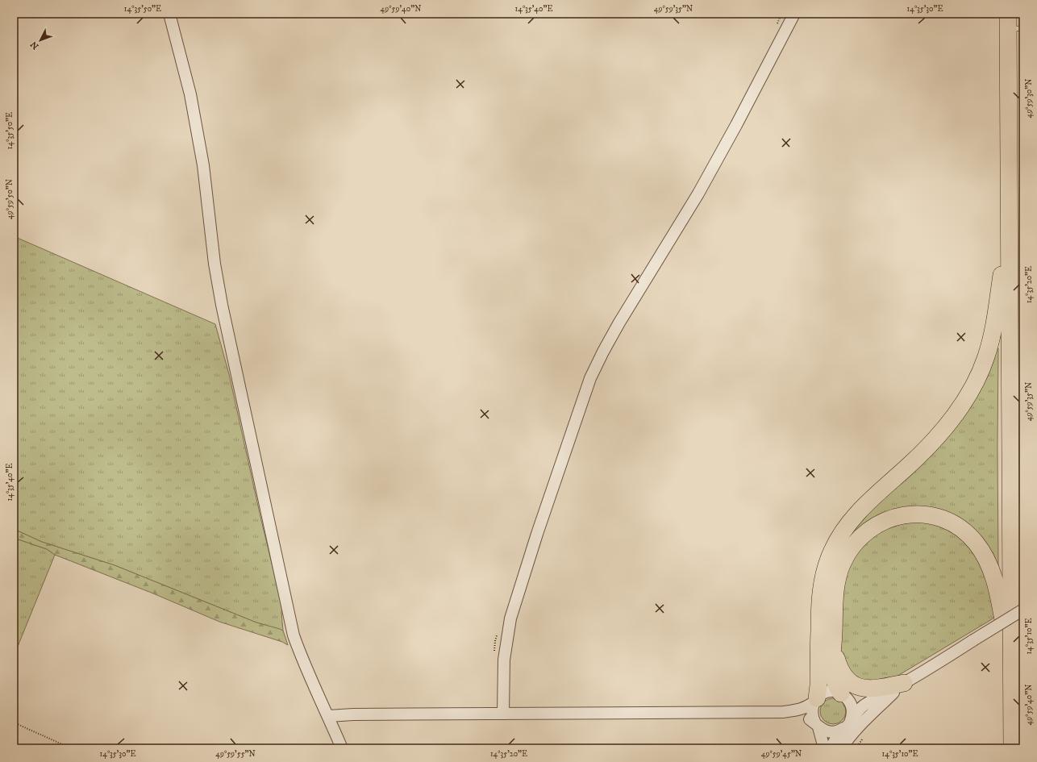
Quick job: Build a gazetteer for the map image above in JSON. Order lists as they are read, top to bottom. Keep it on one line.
{"north":"bottom left","coordinates":["14°35'50\"E","49°59'40\"N","14°35'40\"E","49°59'35\"N","14°35'30\"E","49°59'30\"N","49°59'50\"N","14°35'20\"E","14°35'10\"E","49°59'55\"N","49°59'45\"N"]}
